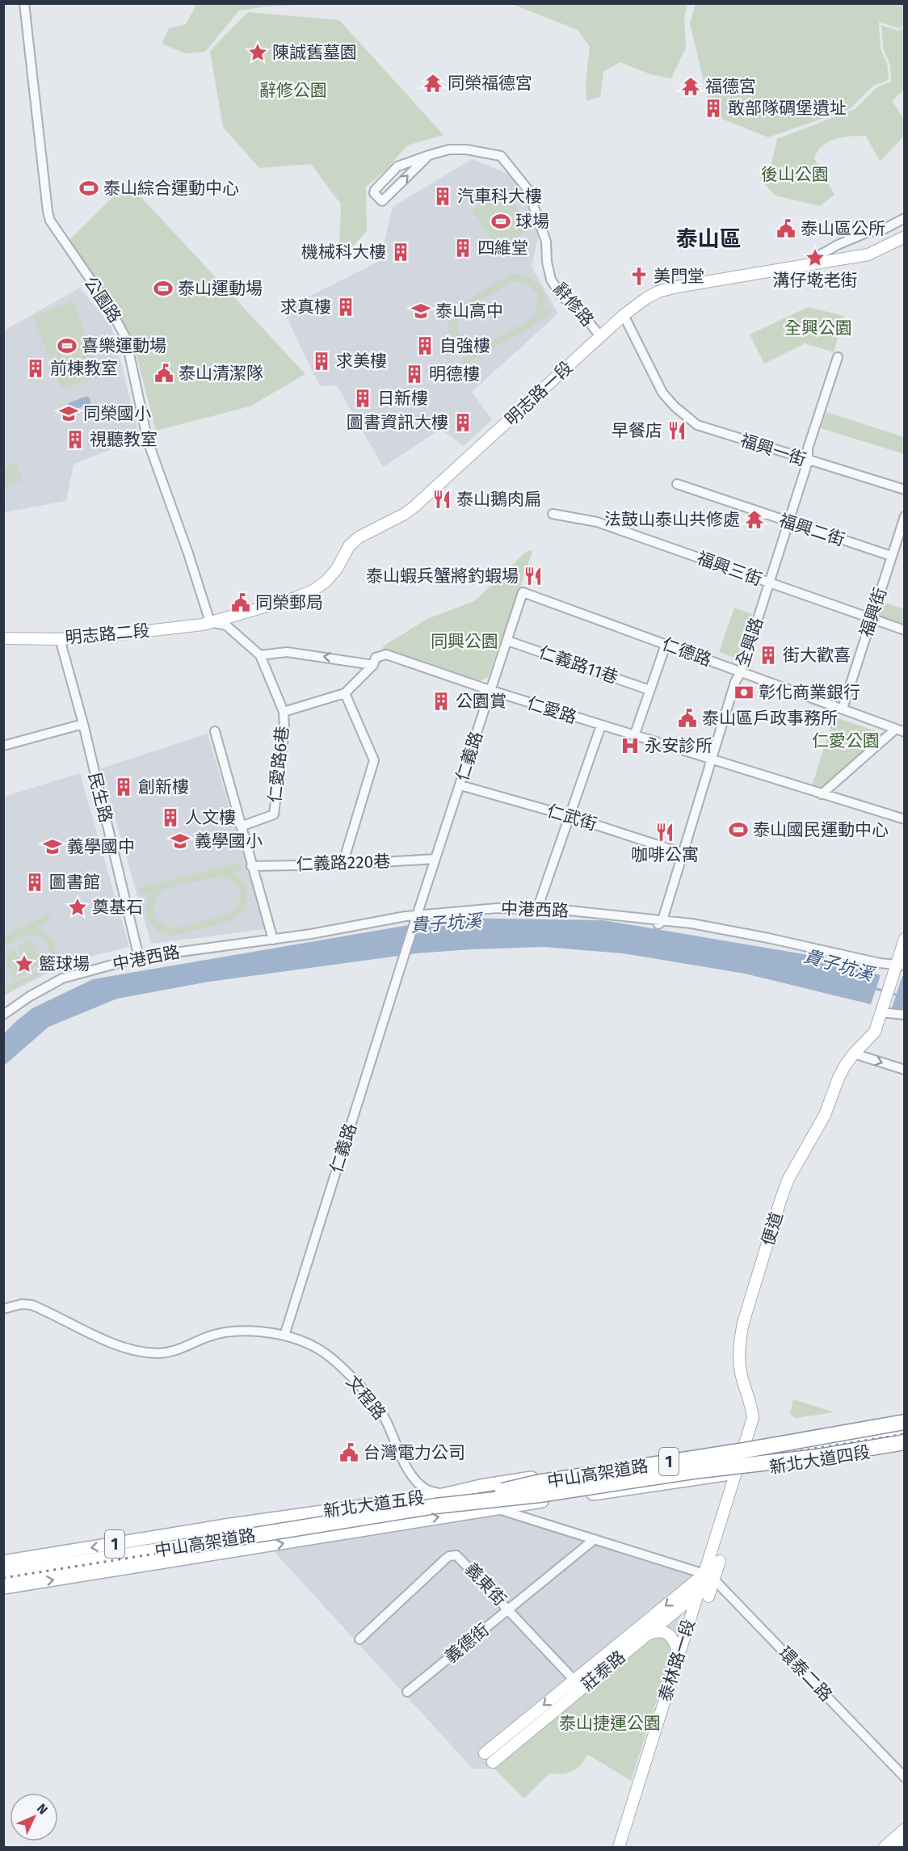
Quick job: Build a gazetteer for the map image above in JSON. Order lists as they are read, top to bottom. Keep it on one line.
{"streets":{"highway":["1","中山高架道路"],"main road":["明志路一段","明志路二段","便道","新北大道四段","新北大道五段","泰林路一段","莊泰路"],"street":["公園路","辭修路","福興一街","福興二街","福興三街","福興街","全興路","仁德路","仁義路11巷","仁愛路","仁義路","仁愛路6巷","民生路","仁武街","仁義路220巷","中港西路","文程路","義東街","義德街","環泰二路"]},"crossings":[["公園路","明志路一段"],["公園路","明志路二段"],["辭修路","明志路一段"],["明志路一段","福興一街"],["明志路一段","明志路二段"],["福興一街","全興路"],["福興二街","福興街"],["福興二街","全興路"],["福興三街","福興街"],["福興三街","全興路"],["福興街","仁德路"],["明志路二段","民生路"],["全興路","仁德路"],["全興路","仁愛路"],["全興路","仁武街"],["全興路","中港西路"],["仁德路","仁義路"],["仁義路11巷","仁義路"],["仁愛路","仁義路"],["仁義路","仁武街"],["仁義路","仁義路220巷"],["仁義路","中港西路"],["仁義路","文程路"],["民生路","中港西路"],["便道","新北大道四段"],["便道","新北大道五段"],["文程路","中山高架道路"],["文程路","新北大道五段"],["文程路","義德街"],["文程路","泰林路一段"],["文程路","莊泰路"],["文程路","環泰二路"],["新北大道四段","新北大道五段"],["新北大道四段","泰林路一段"],["中山高架道路","新北大道五段"],["新北大道五段","泰林路一段"],["義東街","義德街"],["義東街","莊泰路"],["泰林路一段","莊泰路"],["泰林路一段","環泰二路"],["莊泰路","環泰二路"]],"districts":["泰山區"],"water":["貴子坑溪"],"parks":["辭修公園","後山公園","全興公園","同興公園","仁愛公園","泰山捷運公園"],"places":{"place":["陳誠舊墓園","溝仔墘老街","奠基石","籃球場"],"temple":["同榮福德宮","福德宮","法鼓山泰山共修處"],"building":["敢部隊碉堡遺址","汽車科大樓","四維堂","機械科大樓","求真樓","自強樓","求美樓","前棟教室","明德樓","日新樓","圖書資訊大樓","視聽教室","街大歡喜","公園賞","創新樓","人文樓","圖書館"],"sports":["泰山綜合運動中心","球場","泰山運動場","喜樂運動場","泰山國民運動中心"],"public building":["泰山區公所","泰山清潔隊","同榮郵局","泰山區戶政事務所","台灣電力公司"],"church":["美門堂"],"school or university":["泰山高中","同榮國小","義學國小","義學國中"],"restaurant":["早餐店","泰山鵝肉扁","泰山蝦兵蟹將釣蝦場","咖啡公寓"],"bank":["彰化商業銀行"],"hospital":["永安診所"]},"north":"top right"}
